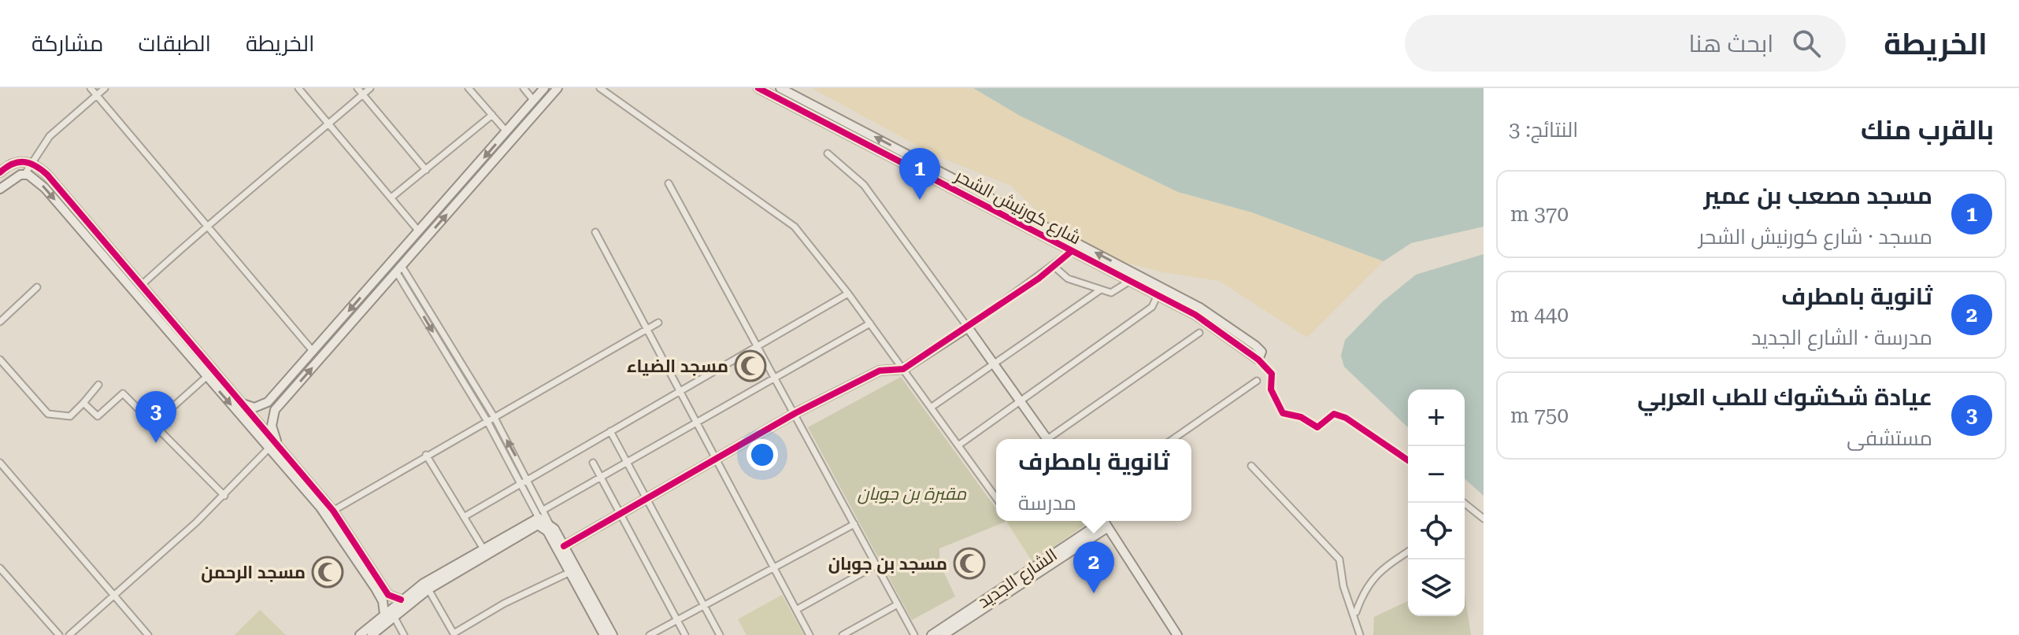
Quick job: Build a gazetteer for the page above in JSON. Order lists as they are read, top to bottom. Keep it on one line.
{"streets":{"street":["شارع كورنيش الشحر","الشارع الجديد"]},"parks":["مقبرة بن جوبان"],"places":{"mosque":["مسجد الضياء","مسجد بن جوبان","مسجد الرحمن"]},"page":{"header":"الخريطة","search":"ابحث هنا","nav":["الخريطة","الطبقات","مشاركة"],"heading":["بالقرب منك","النتائج: 3"],"pins":["1","3","2"],"list":[{"mark":"1","name":"مسجد مصعب بن عمير","note":"مسجد · شارع كورنيش الشحر","value":"370 m"},{"mark":"2","name":"ثانوية بامطرف","note":"مدرسة · الشارع الجديد","value":"440 m"},{"mark":"3","name":"عيادة شكشوك للطب العربي","note":"مستشفى","value":"750 m"}],"map_buttons":["+","−"],"popup":["ثانوية بامطرف","مدرسة"]}}
